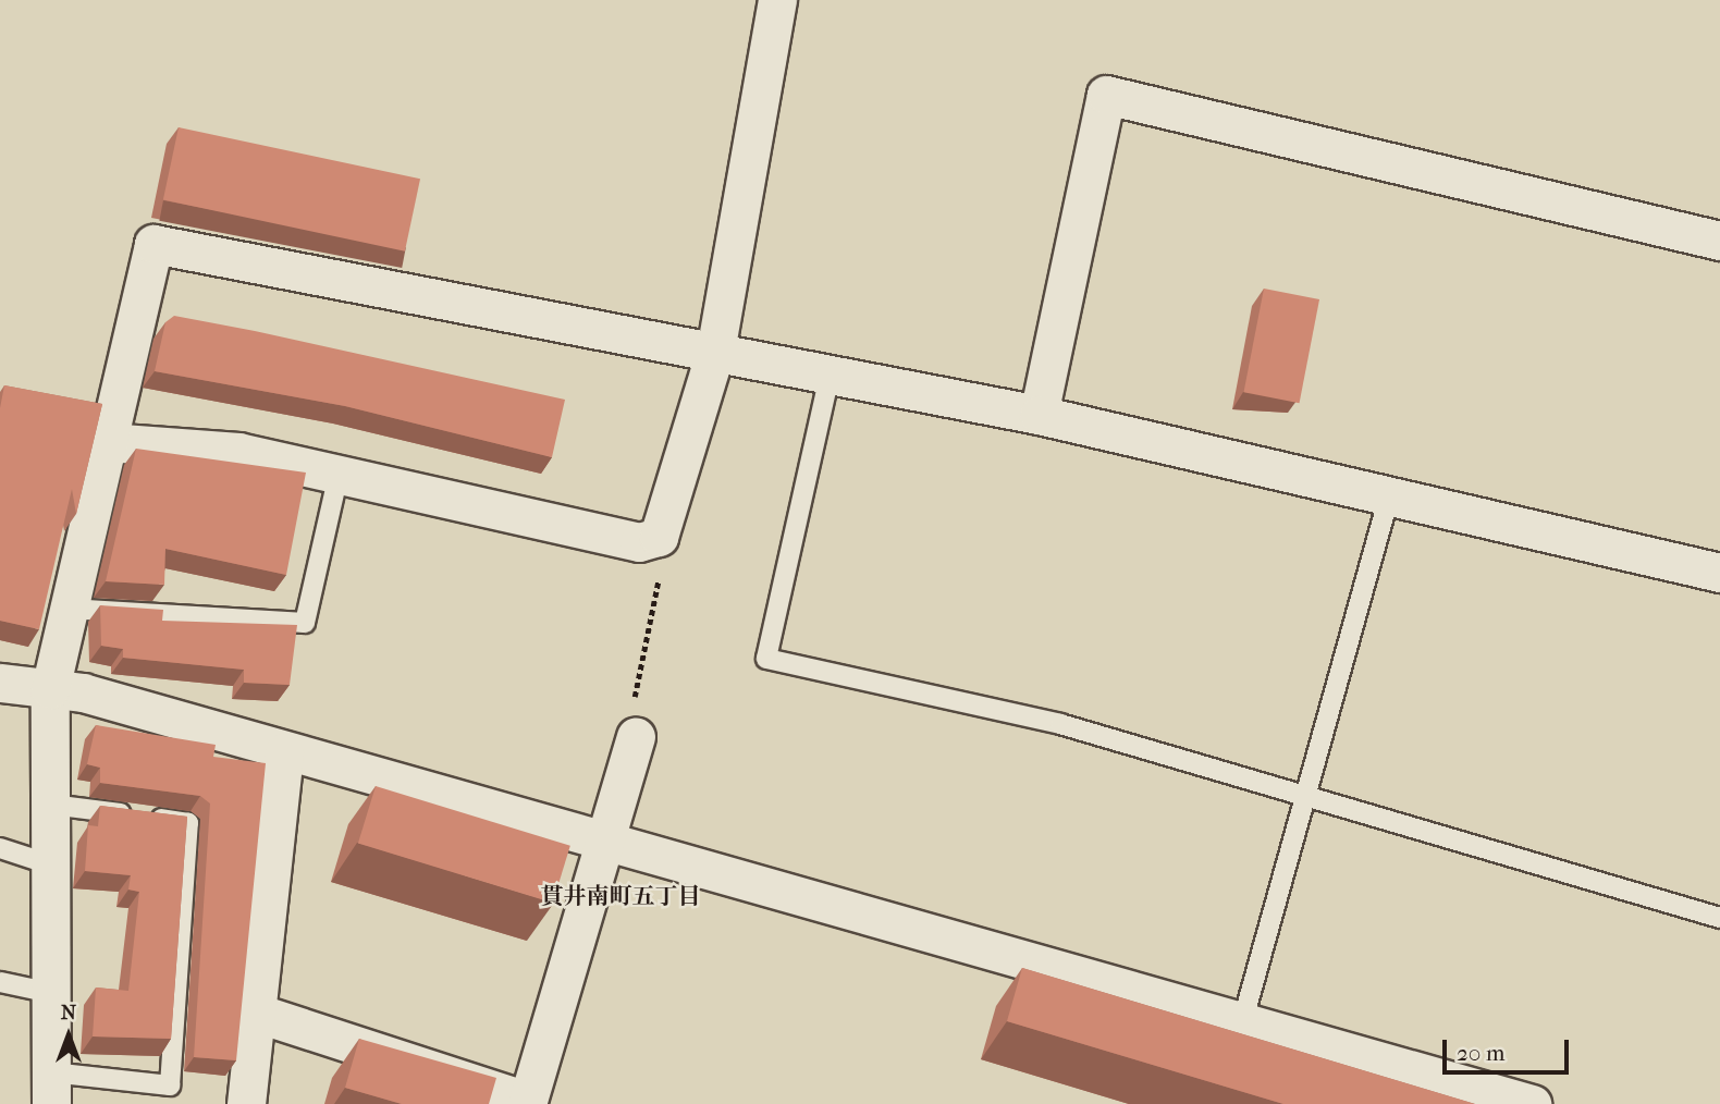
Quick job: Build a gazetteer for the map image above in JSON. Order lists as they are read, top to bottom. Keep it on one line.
{"districts":["貫井南町五丁目"],"scale_bar":"20 m","north":"top"}
